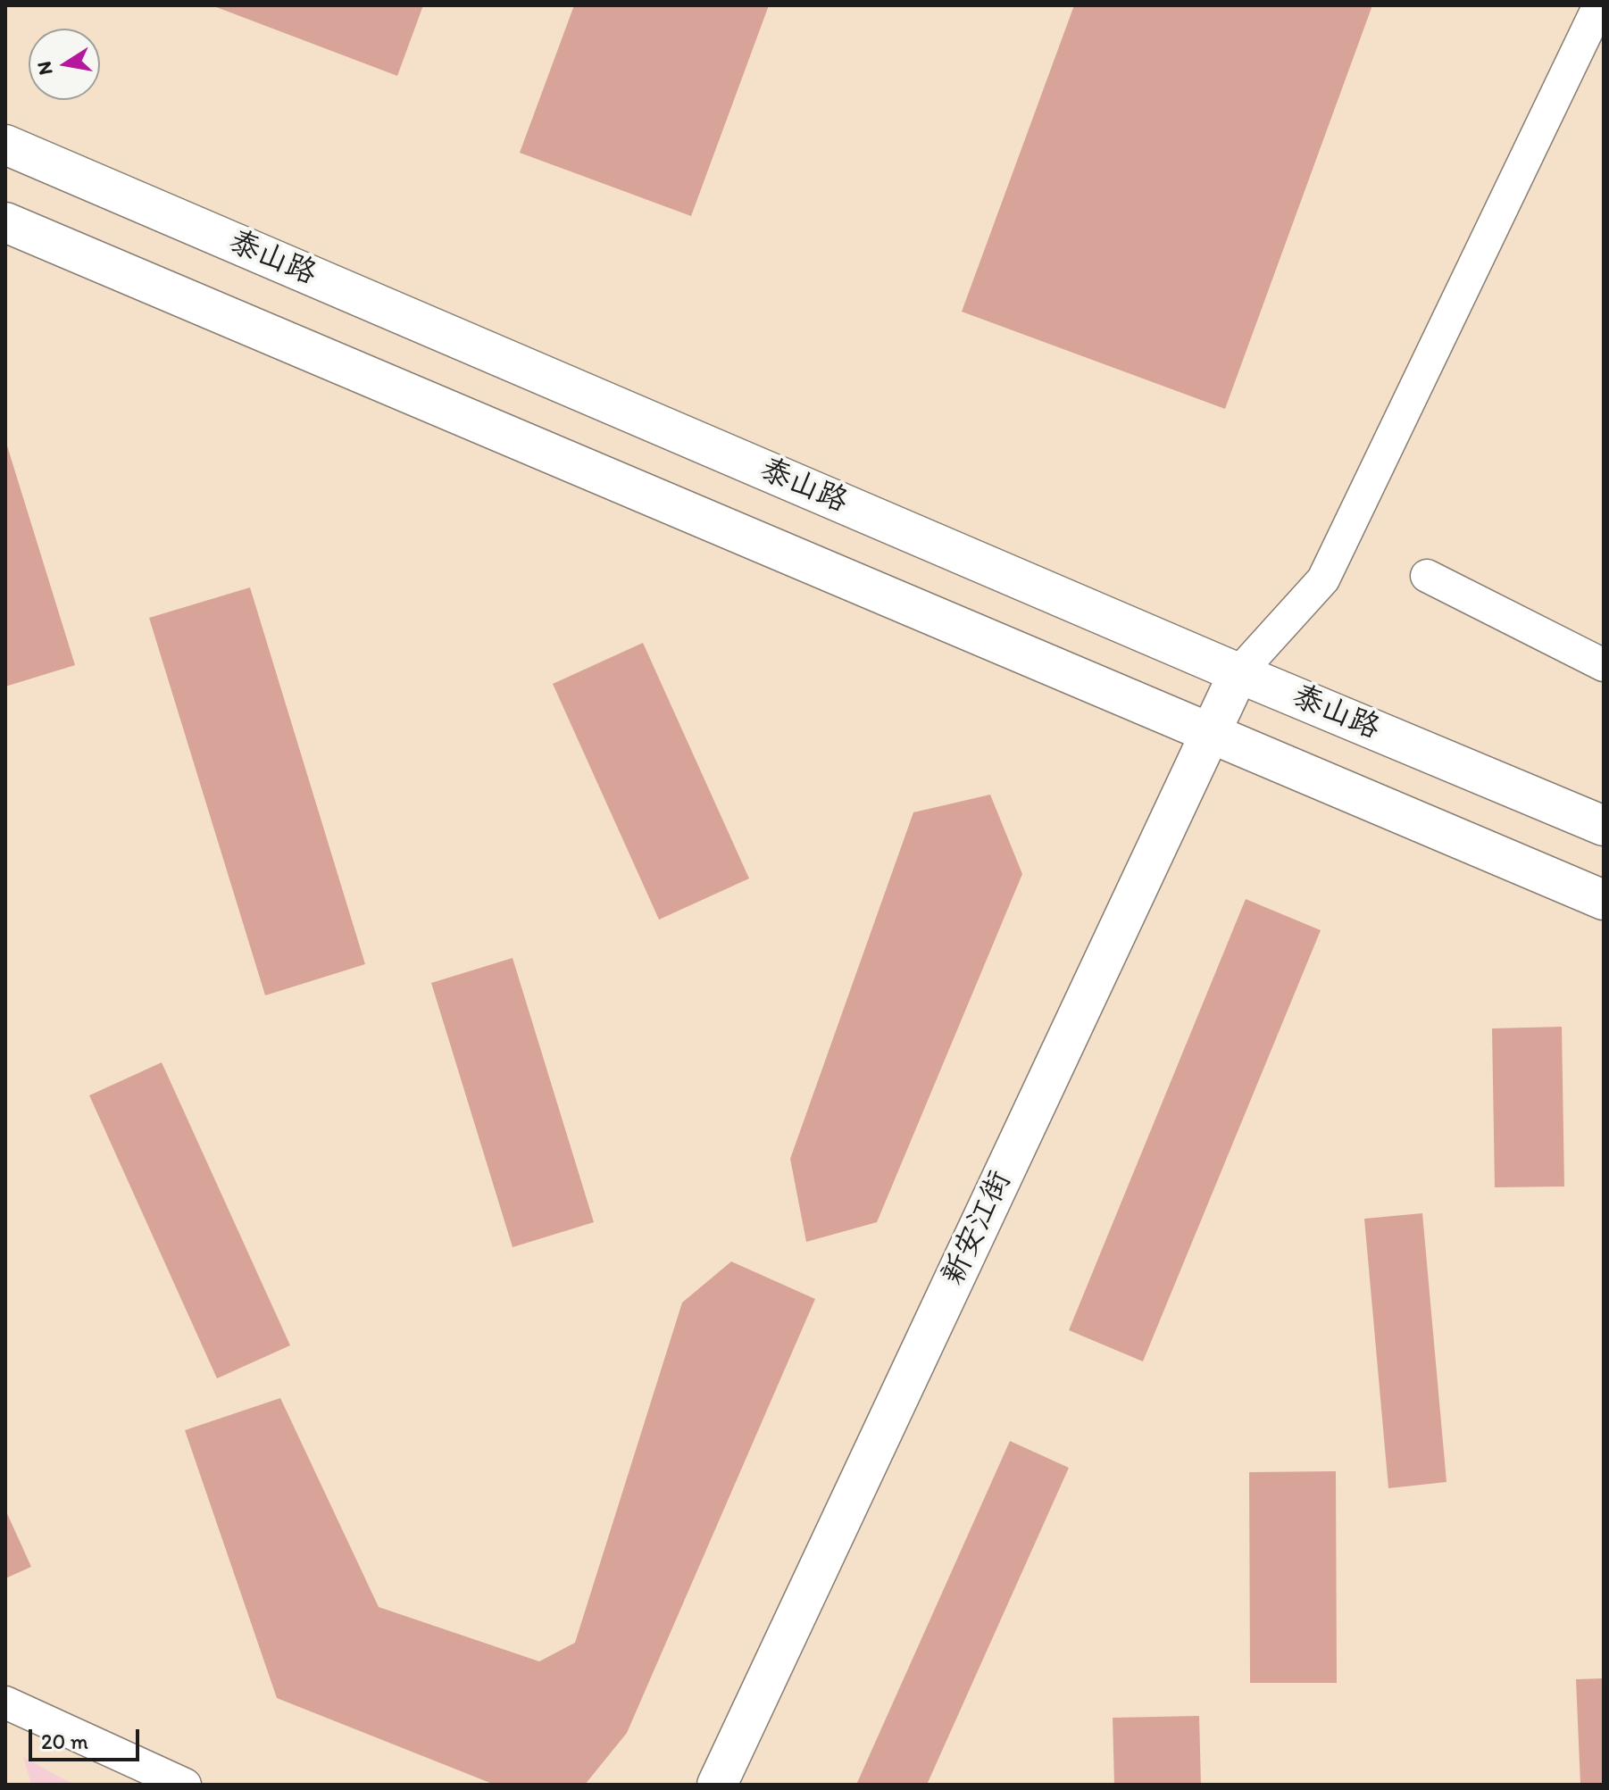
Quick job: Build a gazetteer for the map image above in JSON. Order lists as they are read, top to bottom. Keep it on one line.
{"streets":{"street":["泰山路","新安江街"]},"crossings":[["泰山路","新安江街"]],"scale_bar":"20 m","north":"left"}
